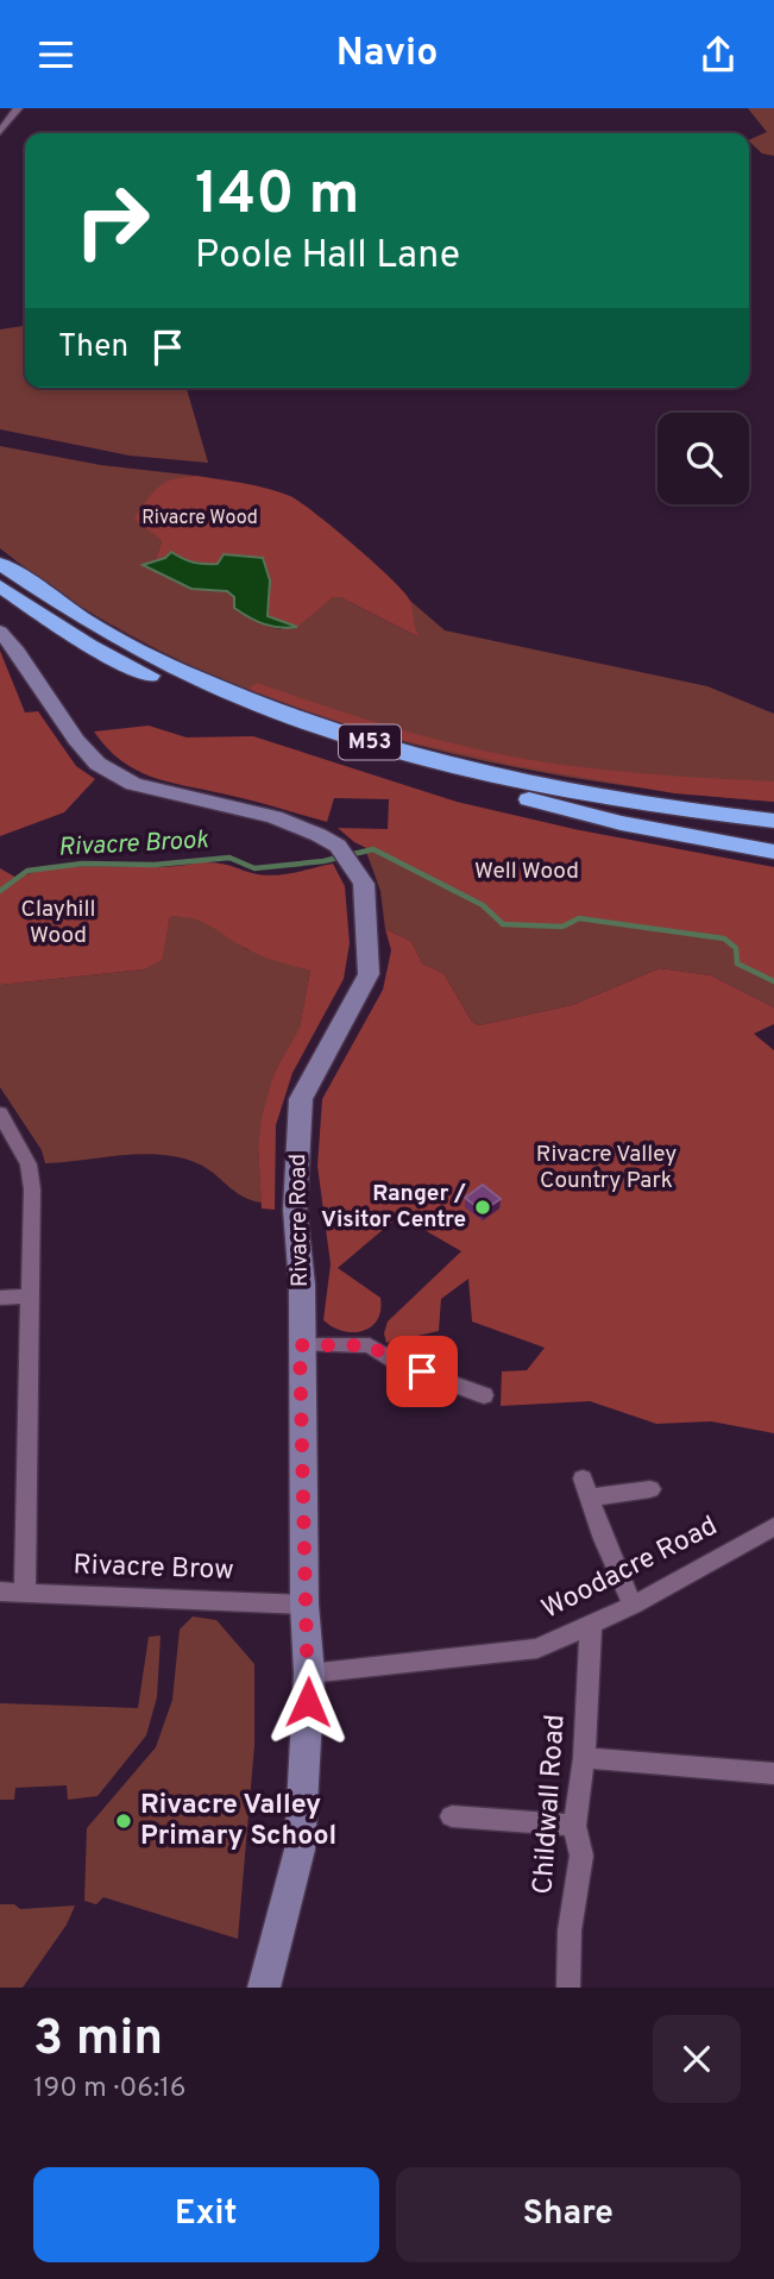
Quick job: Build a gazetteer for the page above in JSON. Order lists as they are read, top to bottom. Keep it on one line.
{"streets":{"highway":["M53"],"main road":["Rivacre Road"],"street":["Rivacre Brow","Woodacre Road","Childwall Road"]},"crossings":[["Rivacre Road","Rivacre Brow"],["Rivacre Road","Woodacre Road"],["Woodacre Road","Childwall Road"]],"water":["Rivacre Brook"],"parks":["Rivacre Wood","Well Wood","Clayhill Wood","Rivacre Valley Country Park"],"places":["Ranger / Visitor Centre","Rivacre Valley Primary School"],"page":{"header":"Navio","turn":["140 m","Poole Hall Lane"],"then":"Then","heading":["3 min","190 m · 06:16"],"buttons":["Exit","Share"]}}
